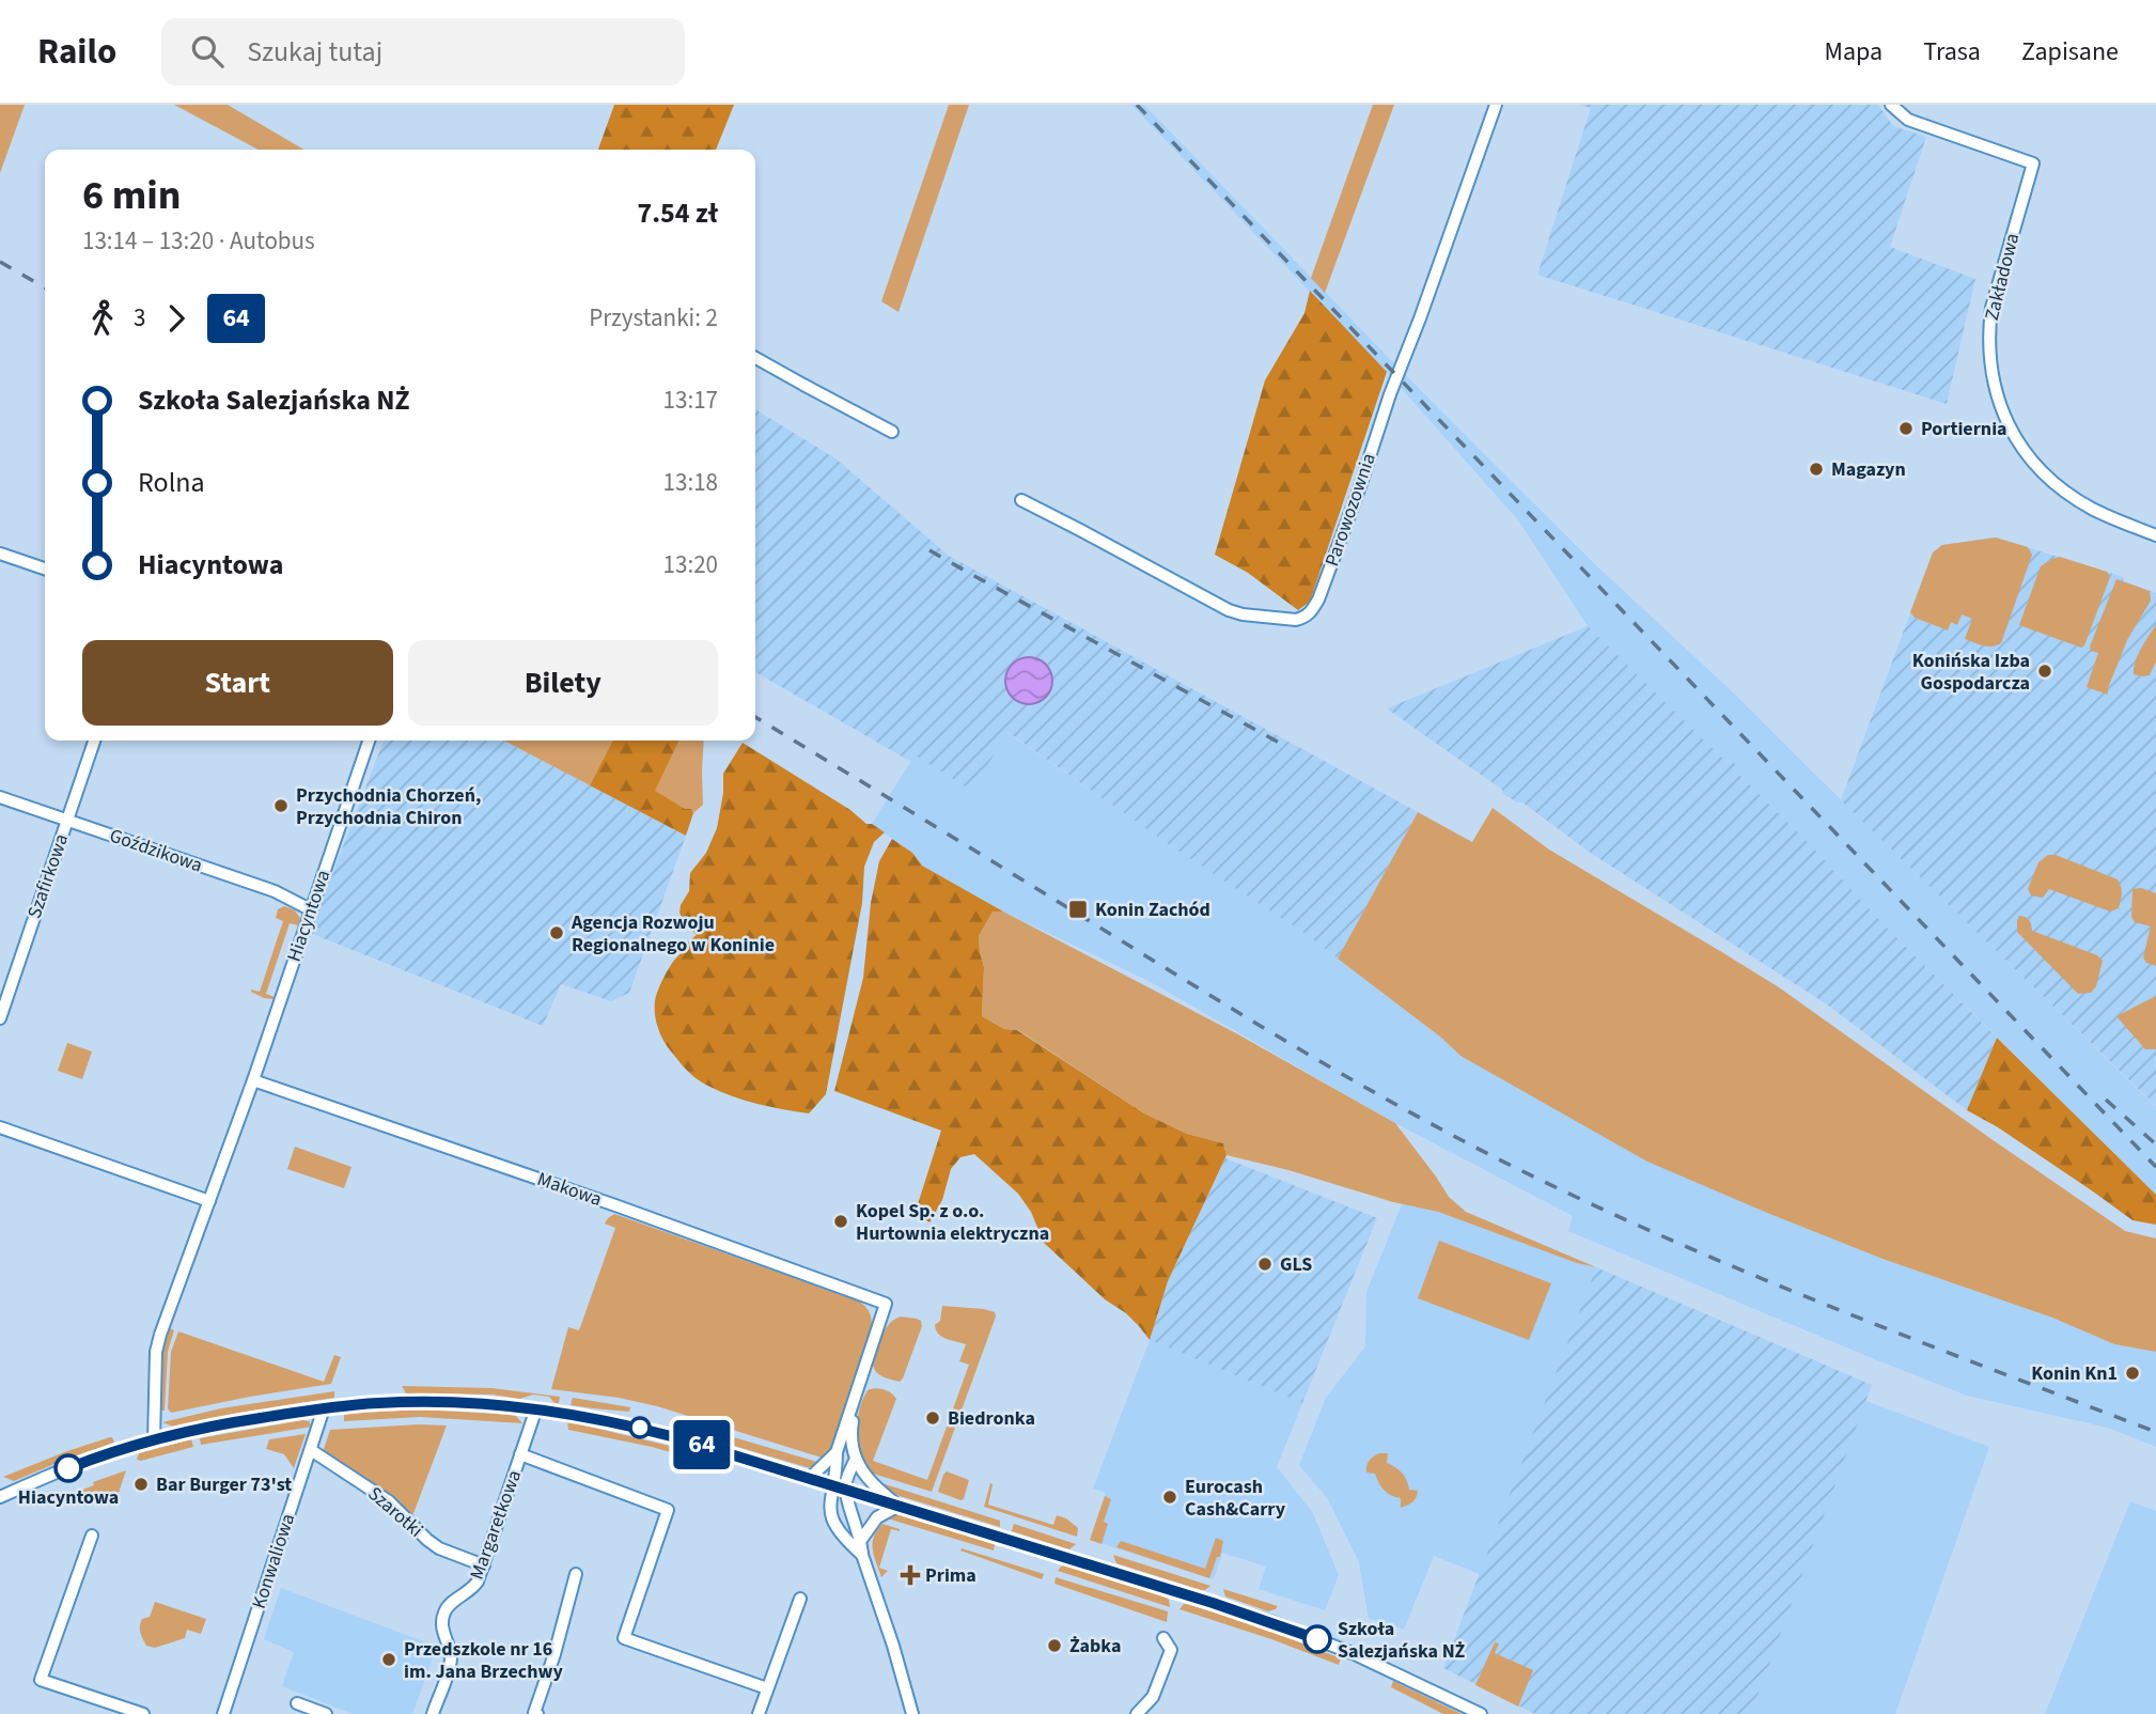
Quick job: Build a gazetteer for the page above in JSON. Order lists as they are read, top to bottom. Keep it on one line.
{"streets":{"street":["Zakładowa","Parowozownia","Goździkowa","Szafirkowa","Hiacyntowa","Makowa","Szarotki","Margaretkowa","Konwaliowa"]},"crossings":[["Goździkowa","Szafirkowa"],["Goździkowa","Hiacyntowa"],["Hiacyntowa","Makowa"],["Szarotki","Margaretkowa"],["Szarotki","Konwaliowa"]],"places":{"other":["Portiernia","Magazyn","Konińska Izba Gospodarcza","Przychodnia Chorzeń, Przychodnia Chiron","Agencja Rozwoju Regionalnego w Koninie","Kopel Sp. z o.o. Hurtownia elektryczna","GLS","Konin Kn1","Biedronka","Hiacyntowa","Bar Burger 73'st","Eurocash Cash&Carry","Szkoła Salezjańska NŻ","Żabka","Przedszkole nr 16 im. Jana Brzechwy"],"transit":["Konin Zachód"],"health":["Prima"]},"lines":["bus line 64"],"page":{"header":"Railo","search":"Szukaj tutaj","nav":["Mapa","Trasa","Zapisane"],"on_map":"64","heading":["6 min","13:14 – 13:20 · Autobus","7.54 zł"],"legs":["3","64","Przystanki: 2"],"list":[{"name":"Szkoła Salezjańska NŻ","value":"13:17"},{"name":"Rolna","value":"13:18"},{"name":"Hiacyntowa","value":"13:20"}],"buttons":["Start","Bilety"]}}
